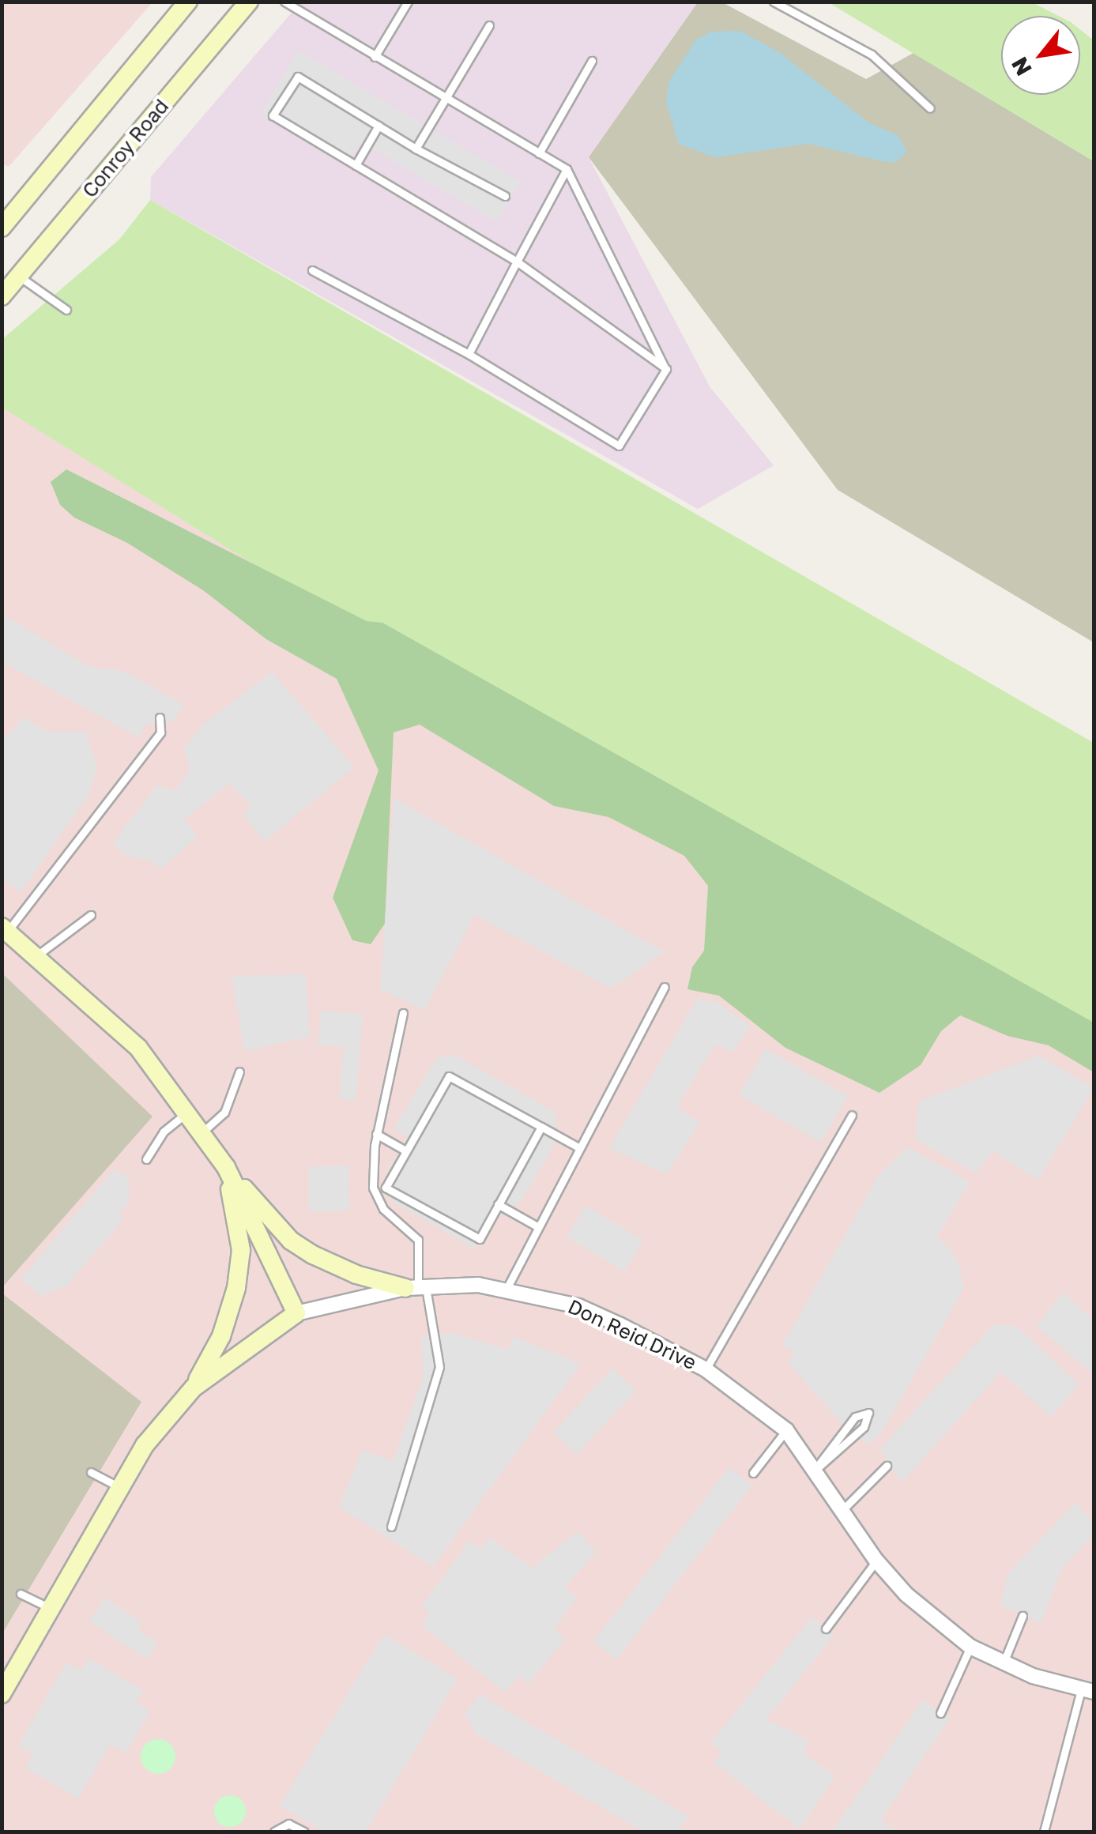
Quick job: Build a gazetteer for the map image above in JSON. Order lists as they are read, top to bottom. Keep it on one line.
{"streets":{"street":["Conroy Road","Don Reid Drive"]},"north":"bottom left"}
